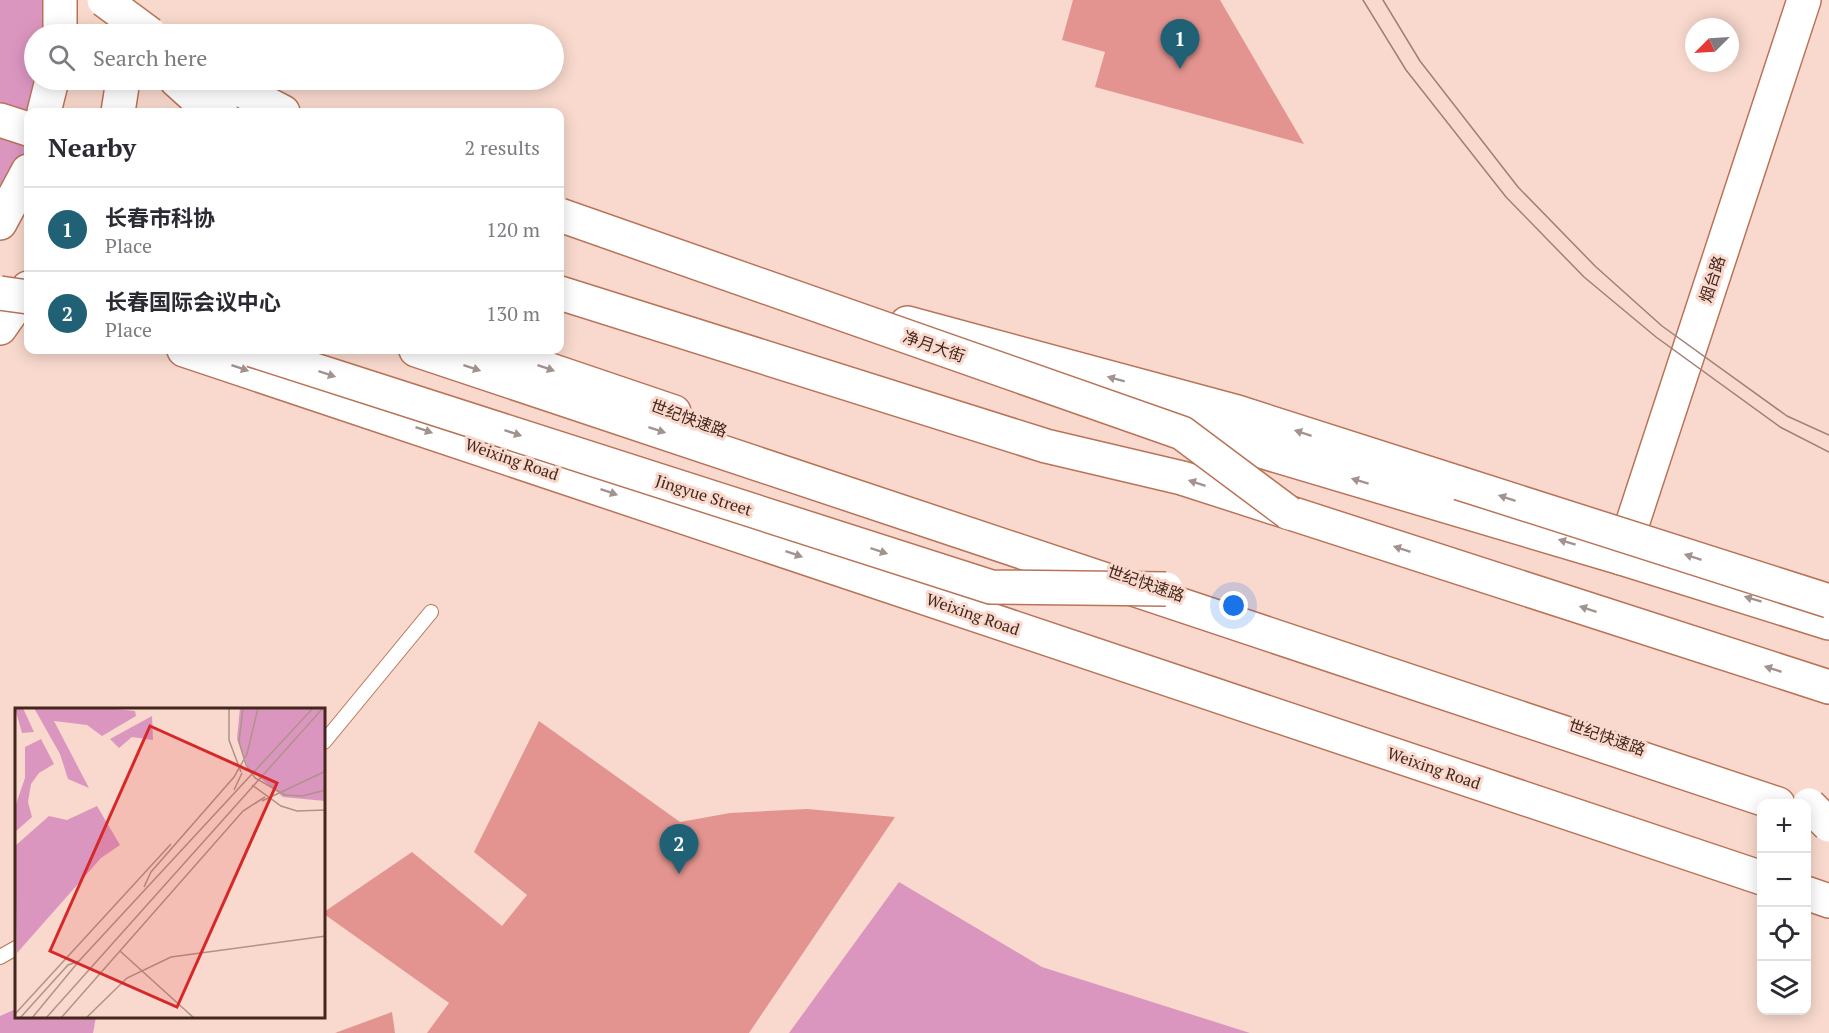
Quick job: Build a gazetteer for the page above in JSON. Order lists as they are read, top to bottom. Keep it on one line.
{"streets":{"main road":["烟台路","净月大街","世纪快速路","Weixing Road","Jingyue Street"]},"crossings":[["世纪快速路","Jingyue Street"]],"north":"bottom left","page":{"pins":["1","2"],"search":"Search here","heading":["Nearby","2 results"],"list":[{"mark":"1","name":"长春市科协","note":"Place","value":"120 m"},{"mark":"2","name":"长春国际会议中心","note":"Place","value":"130 m"}],"map_buttons":["+","−"]}}
